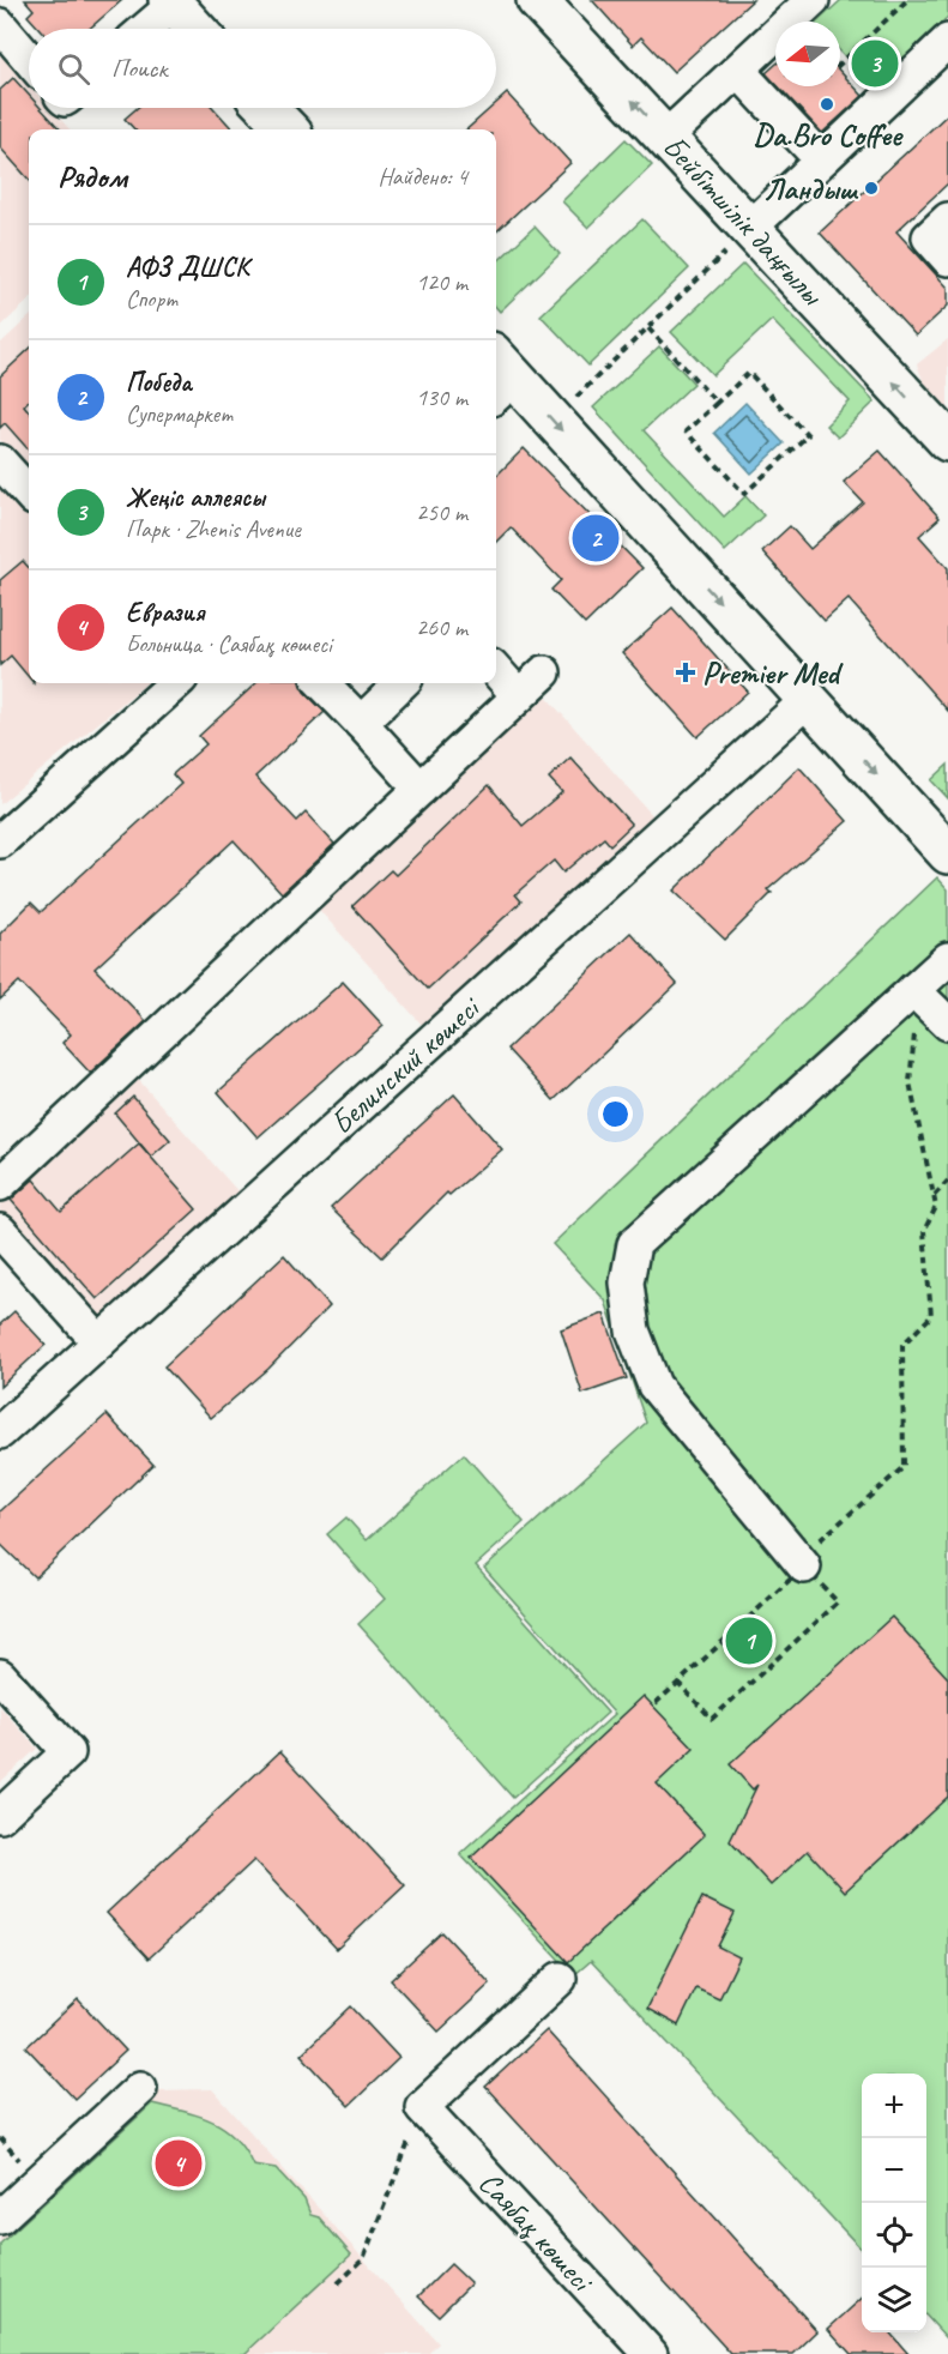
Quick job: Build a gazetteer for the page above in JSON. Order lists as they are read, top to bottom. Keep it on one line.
{"streets":{"main road":["Бейбітшілік даңғылы"],"street":["Белинский көшесі","Саябақ көшесі"]},"places":{"other":["Da.Bro Coffee","Ландыш"],"health":["Premier Med"]},"north":"left","page":{"search":"Поиск","pins":["3","2","1","4"],"heading":["Рядом","Найдено: 4"],"list":[{"mark":"1","name":"АФЗ ДШСК","note":"Спорт","value":"120 m"},{"mark":"2","name":"Победа","note":"Супермаркет","value":"130 m"},{"mark":"3","name":"Жеңіс аллеясы","note":"Парк · Zhenis Avenue","value":"250 m"},{"mark":"4","name":"Евразия","note":"Больница · Саябақ көшесі","value":"260 m"}],"map_buttons":["+","−"]}}
